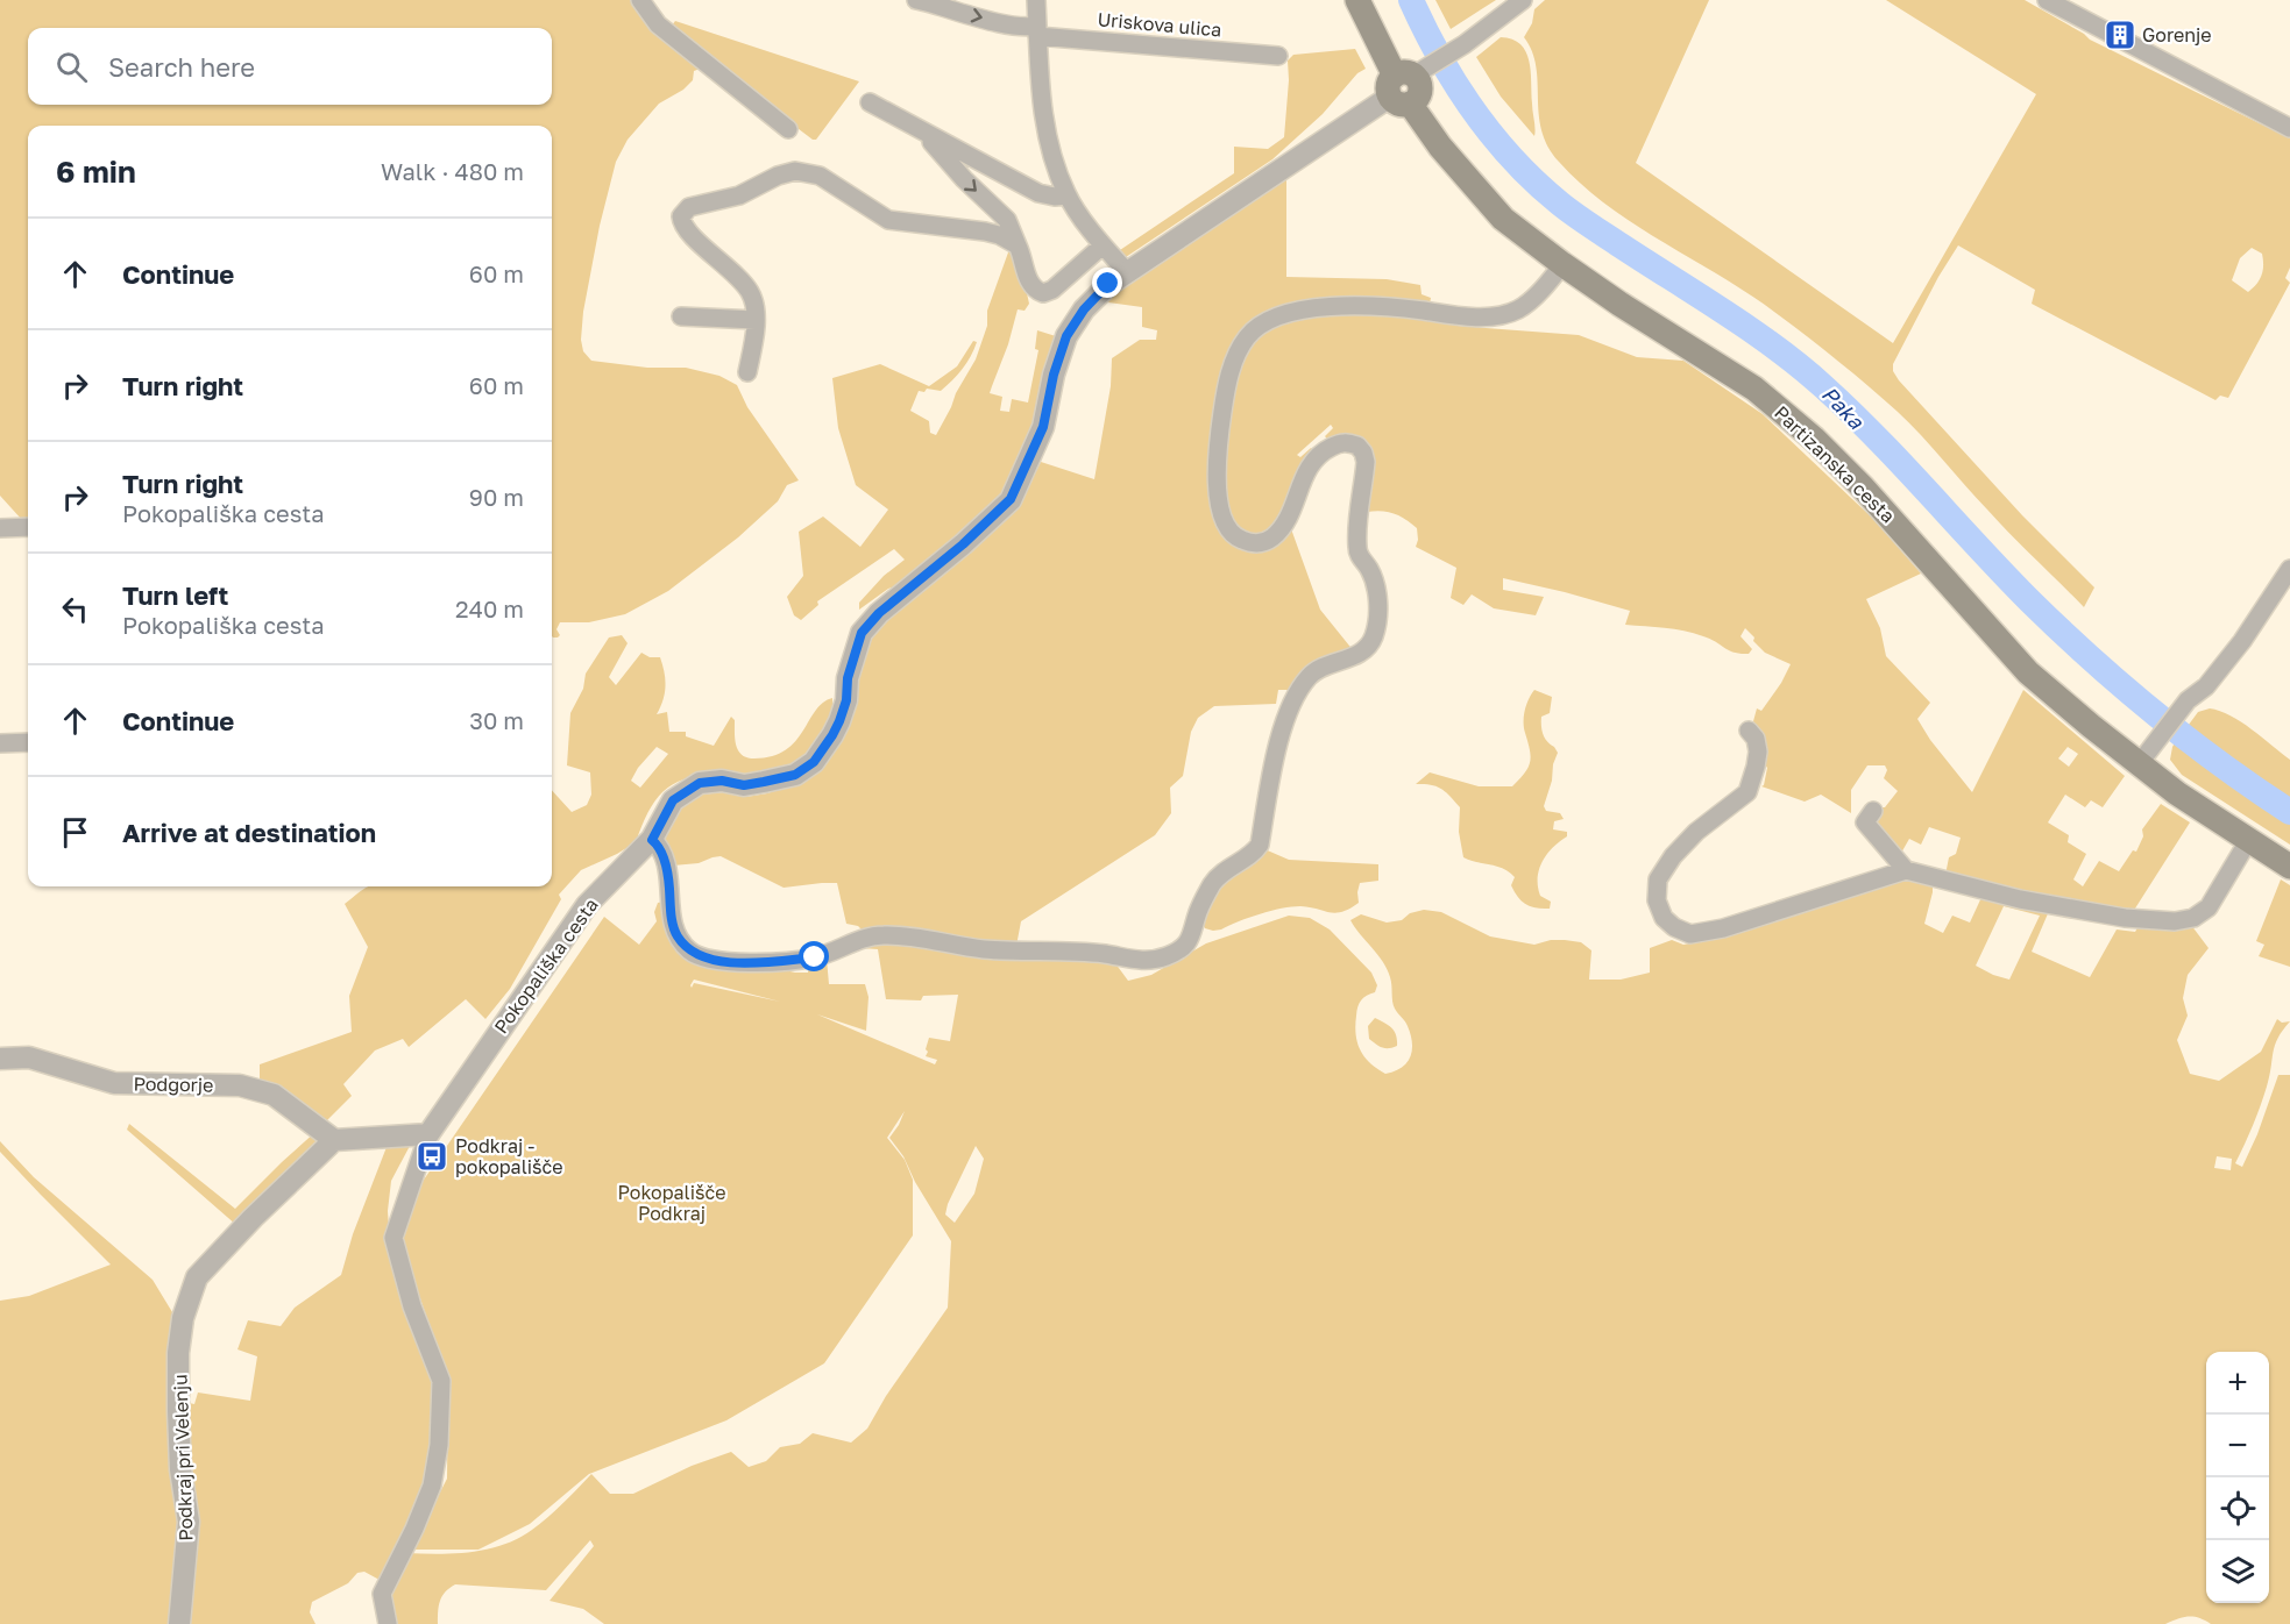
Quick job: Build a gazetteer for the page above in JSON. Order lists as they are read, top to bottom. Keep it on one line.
{"streets":{"main road":["Partizanska cesta"],"street":["Uriskova ulica","Pokopališka cesta","Podgorje","Podkraj pri Velenju"]},"crossings":[["Partizanska cesta","Pokopališka cesta"],["Podgorje","Podkraj pri Velenju"]],"water":["Paka"],"parks":["Pokopališče Podkraj"],"places":{"building":["Gorenje"],"bus stop":["Podkraj - pokopališče"]},"page":{"search":"Search here","heading":["6 min","Walk · 480 m"],"list":[["Continue","60 m"],["Turn right","60 m"],["Turn right","Pokopališka cesta","90 m"],["Turn left","Pokopališka cesta","240 m"],["Continue","30 m"],"Arrive at destination"],"map_buttons":["+","−"]}}
